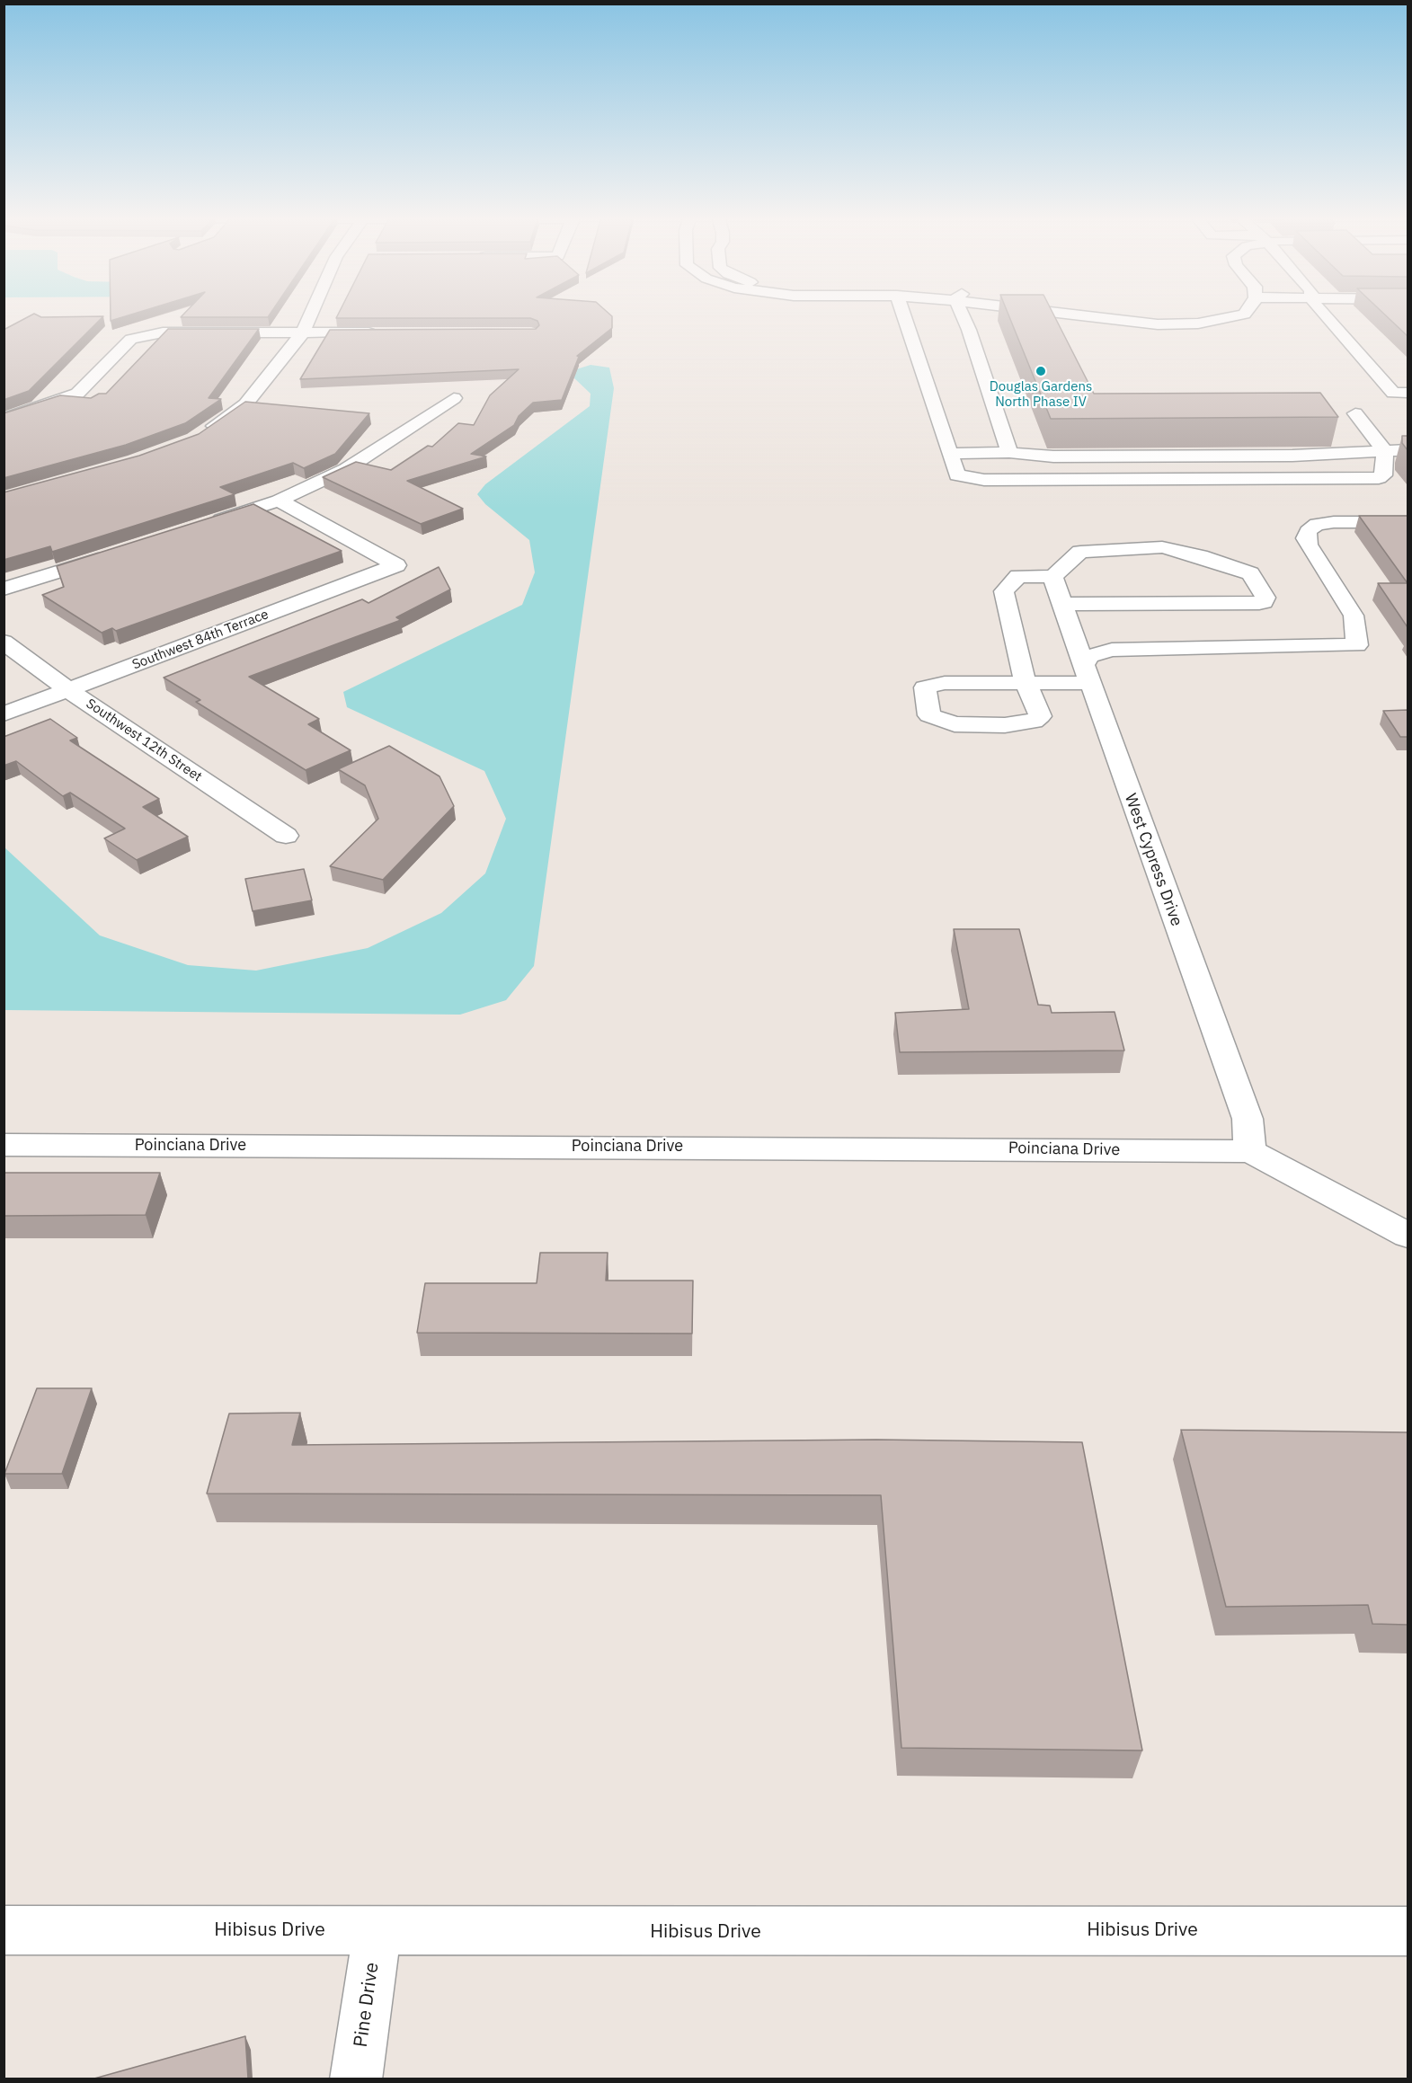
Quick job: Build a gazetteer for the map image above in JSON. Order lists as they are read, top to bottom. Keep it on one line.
{"streets":{"street":["Southwest 84th Terrace","Southwest 12th Street","West Cypress Drive","Poinciana Drive","Hibisus Drive","Pine Drive"]},"crossings":[["Southwest 84th Terrace","Southwest 12th Street"],["West Cypress Drive","Poinciana Drive"],["Hibisus Drive","Pine Drive"]],"places":["Douglas Gardens North Phase IV"]}
